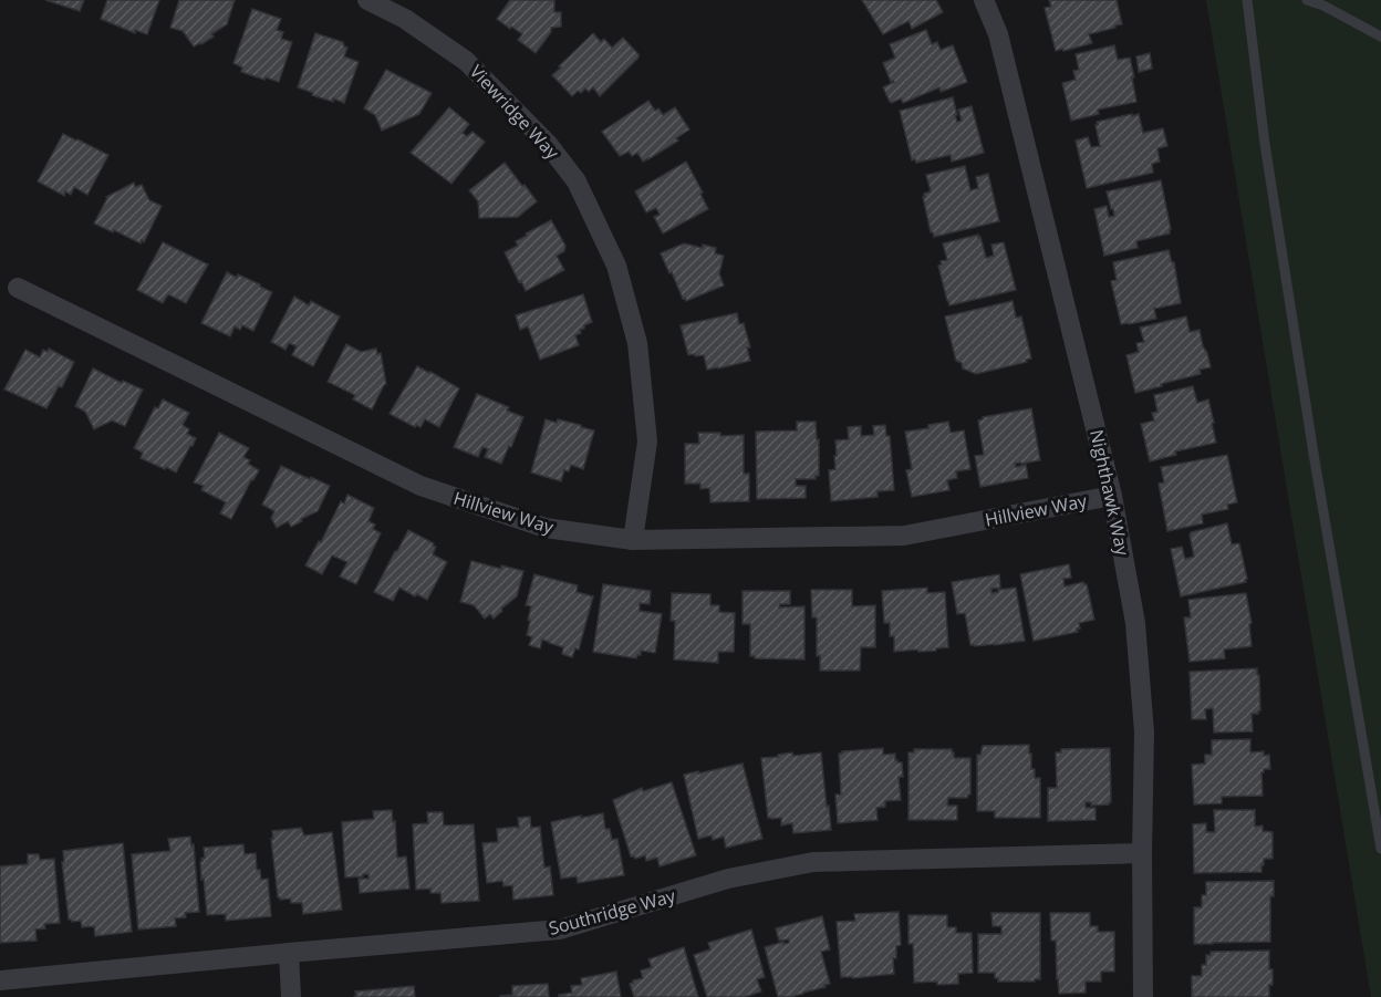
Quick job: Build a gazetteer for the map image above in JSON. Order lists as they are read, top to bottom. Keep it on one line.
{"streets":{"street":["Viewridge Way","Nighthawk Way","Hillview Way","Southridge Way"]},"crossings":[["Viewridge Way","Hillview Way"],["Nighthawk Way","Hillview Way"],["Nighthawk Way","Southridge Way"]]}
